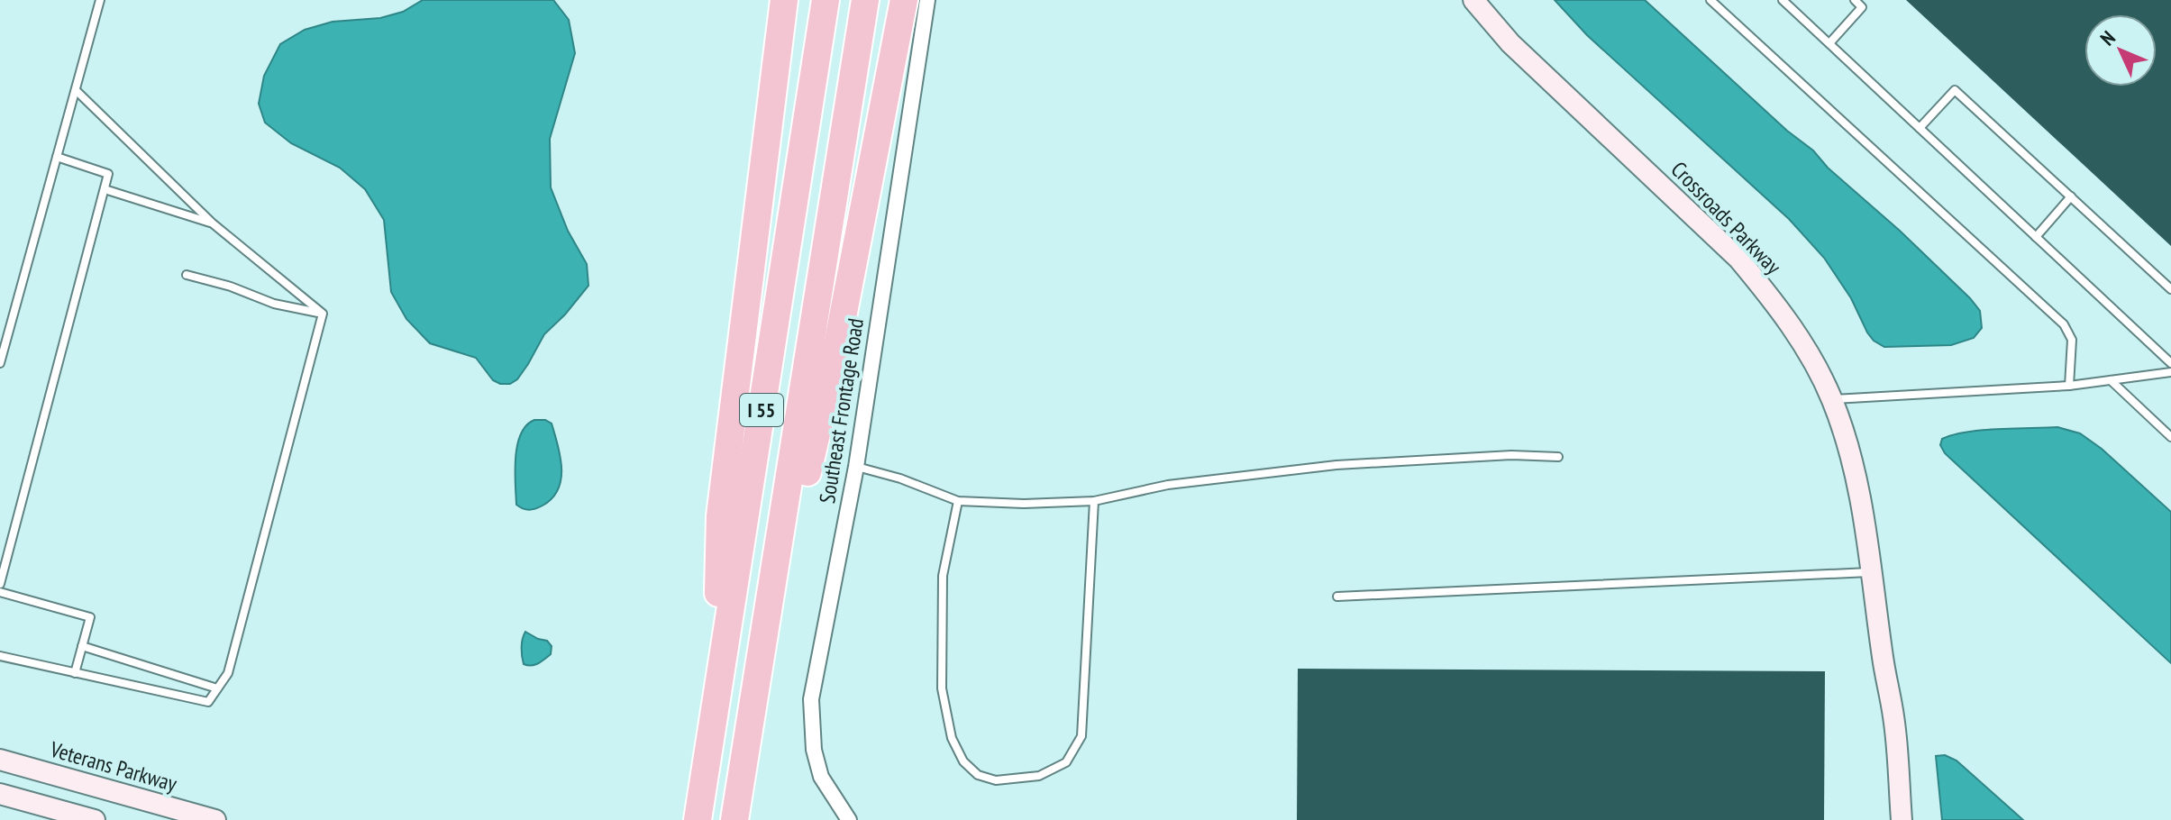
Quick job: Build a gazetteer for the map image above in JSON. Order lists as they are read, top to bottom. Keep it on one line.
{"streets":{"highway":["I 55"],"street":["Crossroads Parkway","Southeast Frontage Road","Veterans Parkway"]},"north":"top left"}
